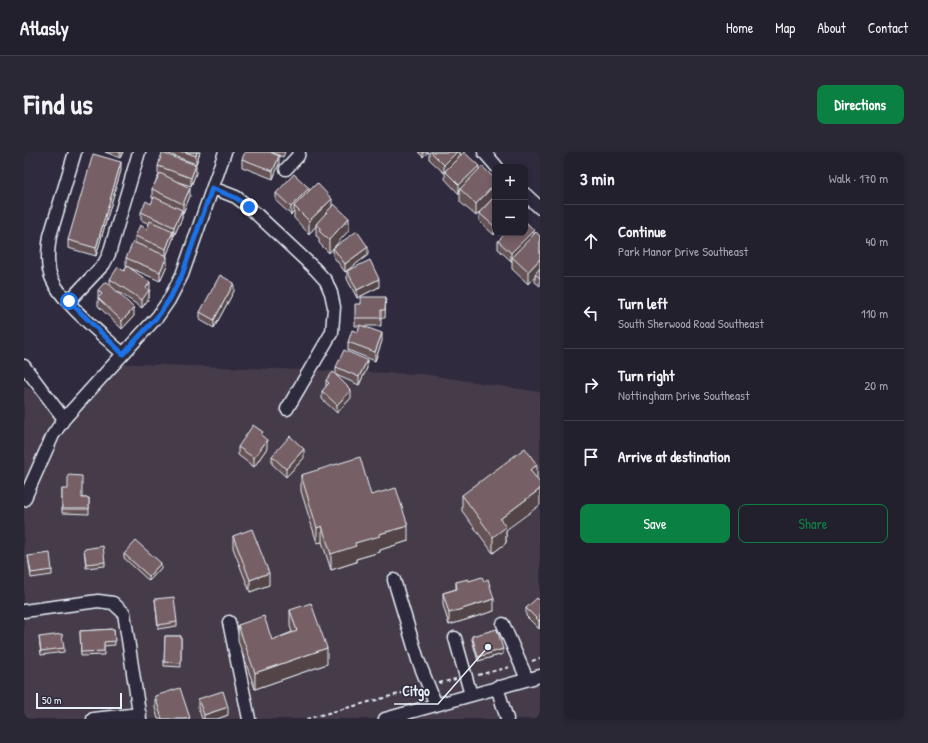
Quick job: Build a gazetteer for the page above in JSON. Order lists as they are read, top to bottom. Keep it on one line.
{"places":["Citgo"],"scale_bar":"50 m","page":{"header":"Atlasly","nav":["Home","Map","About","Contact"],"title":"Find us","buttons":["Directions",["Save","Share"]],"heading":["3 min","Walk · 170 m"],"map_buttons":["+","−"],"list":[["Continue","Park Manor Drive Southeast","40 m"],["Turn left","South Sherwood Road Southeast","110 m"],["Turn right","Nottingham Drive Southeast","20 m"],"Arrive at destination"],"scale":"50 m"}}
